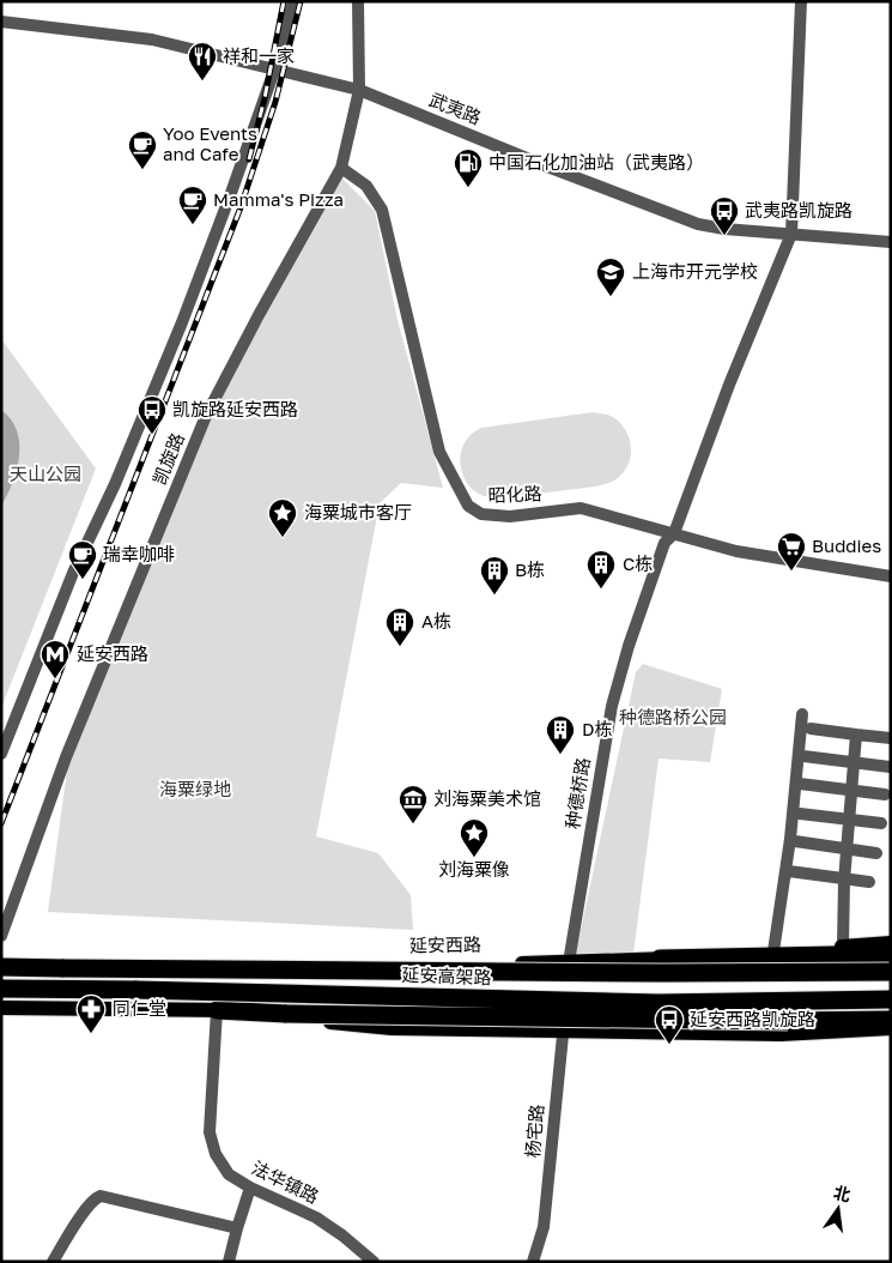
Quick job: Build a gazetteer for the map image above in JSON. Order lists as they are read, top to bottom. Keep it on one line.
{"streets":{"highway":["延安高架路"],"main road":["延安西路"],"street":["武夷路","凯旋路","昭化路","种德桥路","杨宅路","法华镇路"]},"crossings":[["武夷路","凯旋路"],["武夷路","种德桥路"],["凯旋路","昭化路"],["昭化路","种德桥路"],["种德桥路","延安西路"]],"parks":["天山公园","种德路桥公园","海粟绿地"],"places":{"restaurant":["祥和一家"],"cafe":["Yoo Events and Cafe","Mamma's Pizza","瑞幸咖啡"],"fuel station":["中国石化加油站（武夷路）"],"bus stop":["武夷路凯旋路","凯旋路延安西路","延安西路凯旋路"],"school or university":["上海市开元学校"],"place":["海粟城市客厅","刘海粟像"],"supermarket":["Buddies"],"building":["C栋","B栋","A栋","D栋"],"metro station":["延安西路"],"museum":["刘海粟美术馆"],"pharmacy":["同仁堂"]},"north":"top"}
